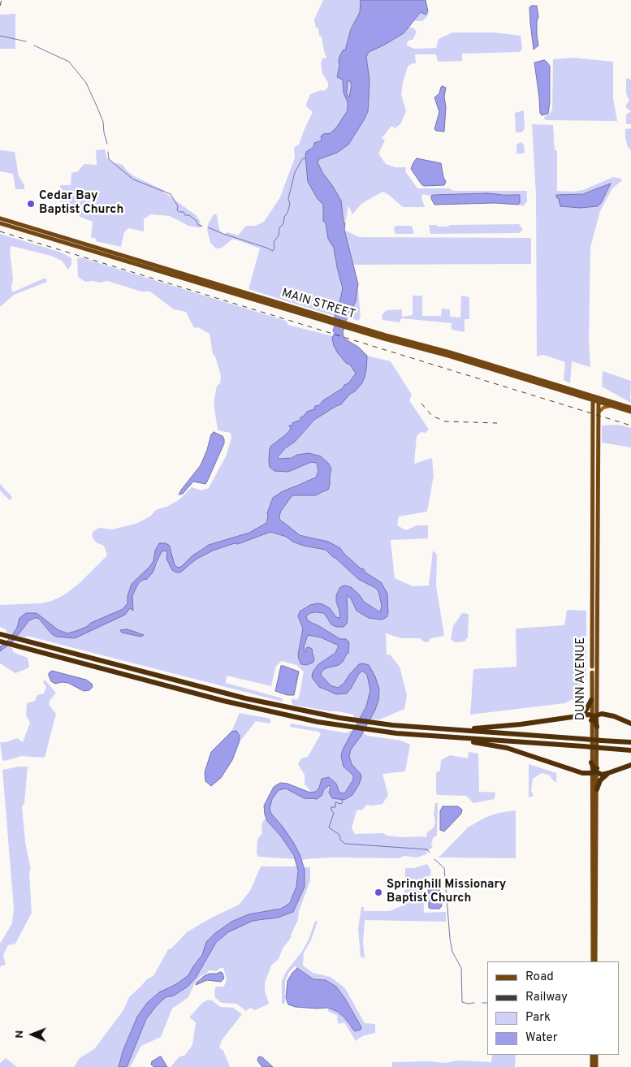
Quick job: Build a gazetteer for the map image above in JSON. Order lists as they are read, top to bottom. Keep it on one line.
{"streets":{"main road":["MAIN STREET","DUNN AVENUE"]},"crossings":[["MAIN STREET","DUNN AVENUE"]],"places":["Cedar Bay Baptist Church","Springhill Missionary Baptist Church"],"legend":["Road","Railway","Park","Water"],"north":"left"}
